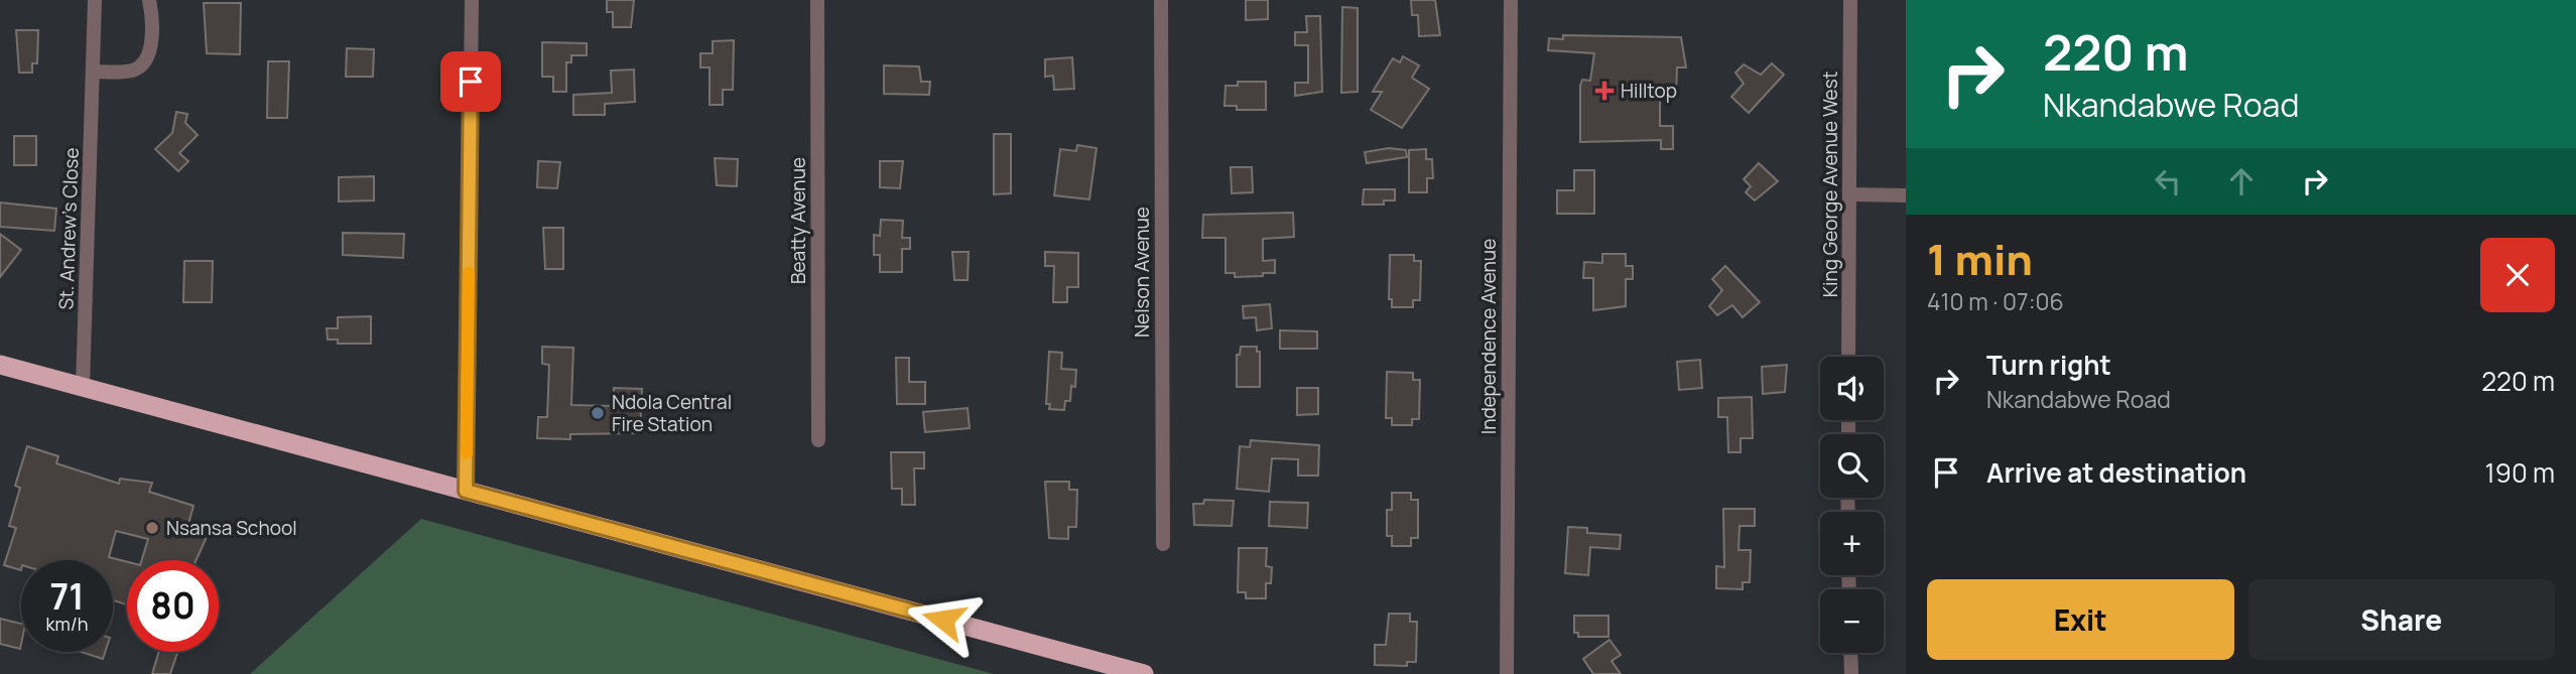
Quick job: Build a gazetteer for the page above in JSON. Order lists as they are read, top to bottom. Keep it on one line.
{"streets":{"street":["King George Avenue West","Beatty Avenue","St. Andrew's Close","Nelson Avenue","Independence Avenue"]},"places":{"health":["Hilltop"],"other":["Ndola Central Fire Station","Nsansa School"]},"page":{"turn":["220 m","Nkandabwe Road"],"heading":["1 min","410 m · 07:06"],"list":[{"name":"Turn right","note":"Nkandabwe Road","value":"220 m"},{"name":"Arrive at destination","value":"190 m"}],"map_buttons":["+","−"],"speed":"71 km/h","limit":"80","buttons":["Exit","Share"]}}
